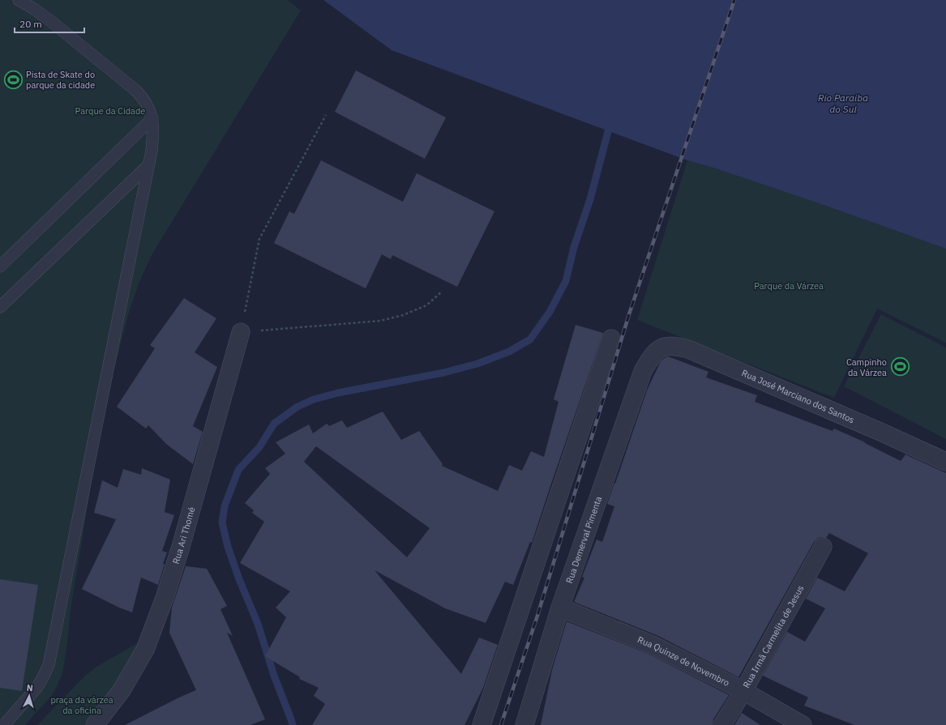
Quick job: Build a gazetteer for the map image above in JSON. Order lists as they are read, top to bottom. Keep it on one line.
{"streets":{"street":["Rua José Marciano dos Santos","Rua Ari Thomé","Rua Demerval Pimenta","Rua Irmã Carmelita de Jesus","Rua Quinze de Novembro"]},"crossings":[["Rua José Marciano dos Santos","Rua Demerval Pimenta"],["Rua Demerval Pimenta","Rua Quinze de Novembro"],["Rua Irmã Carmelita de Jesus","Rua Quinze de Novembro"]],"water":["Rio Paraiba do Sul"],"parks":["Parque da Cidade","Parque da Várzea","praça da várzea da oficina"],"places":{"sports":["Pista de Skate do parque da cidade","Campinho da Várzea"]},"scale_bar":"20 m","north":"top"}
